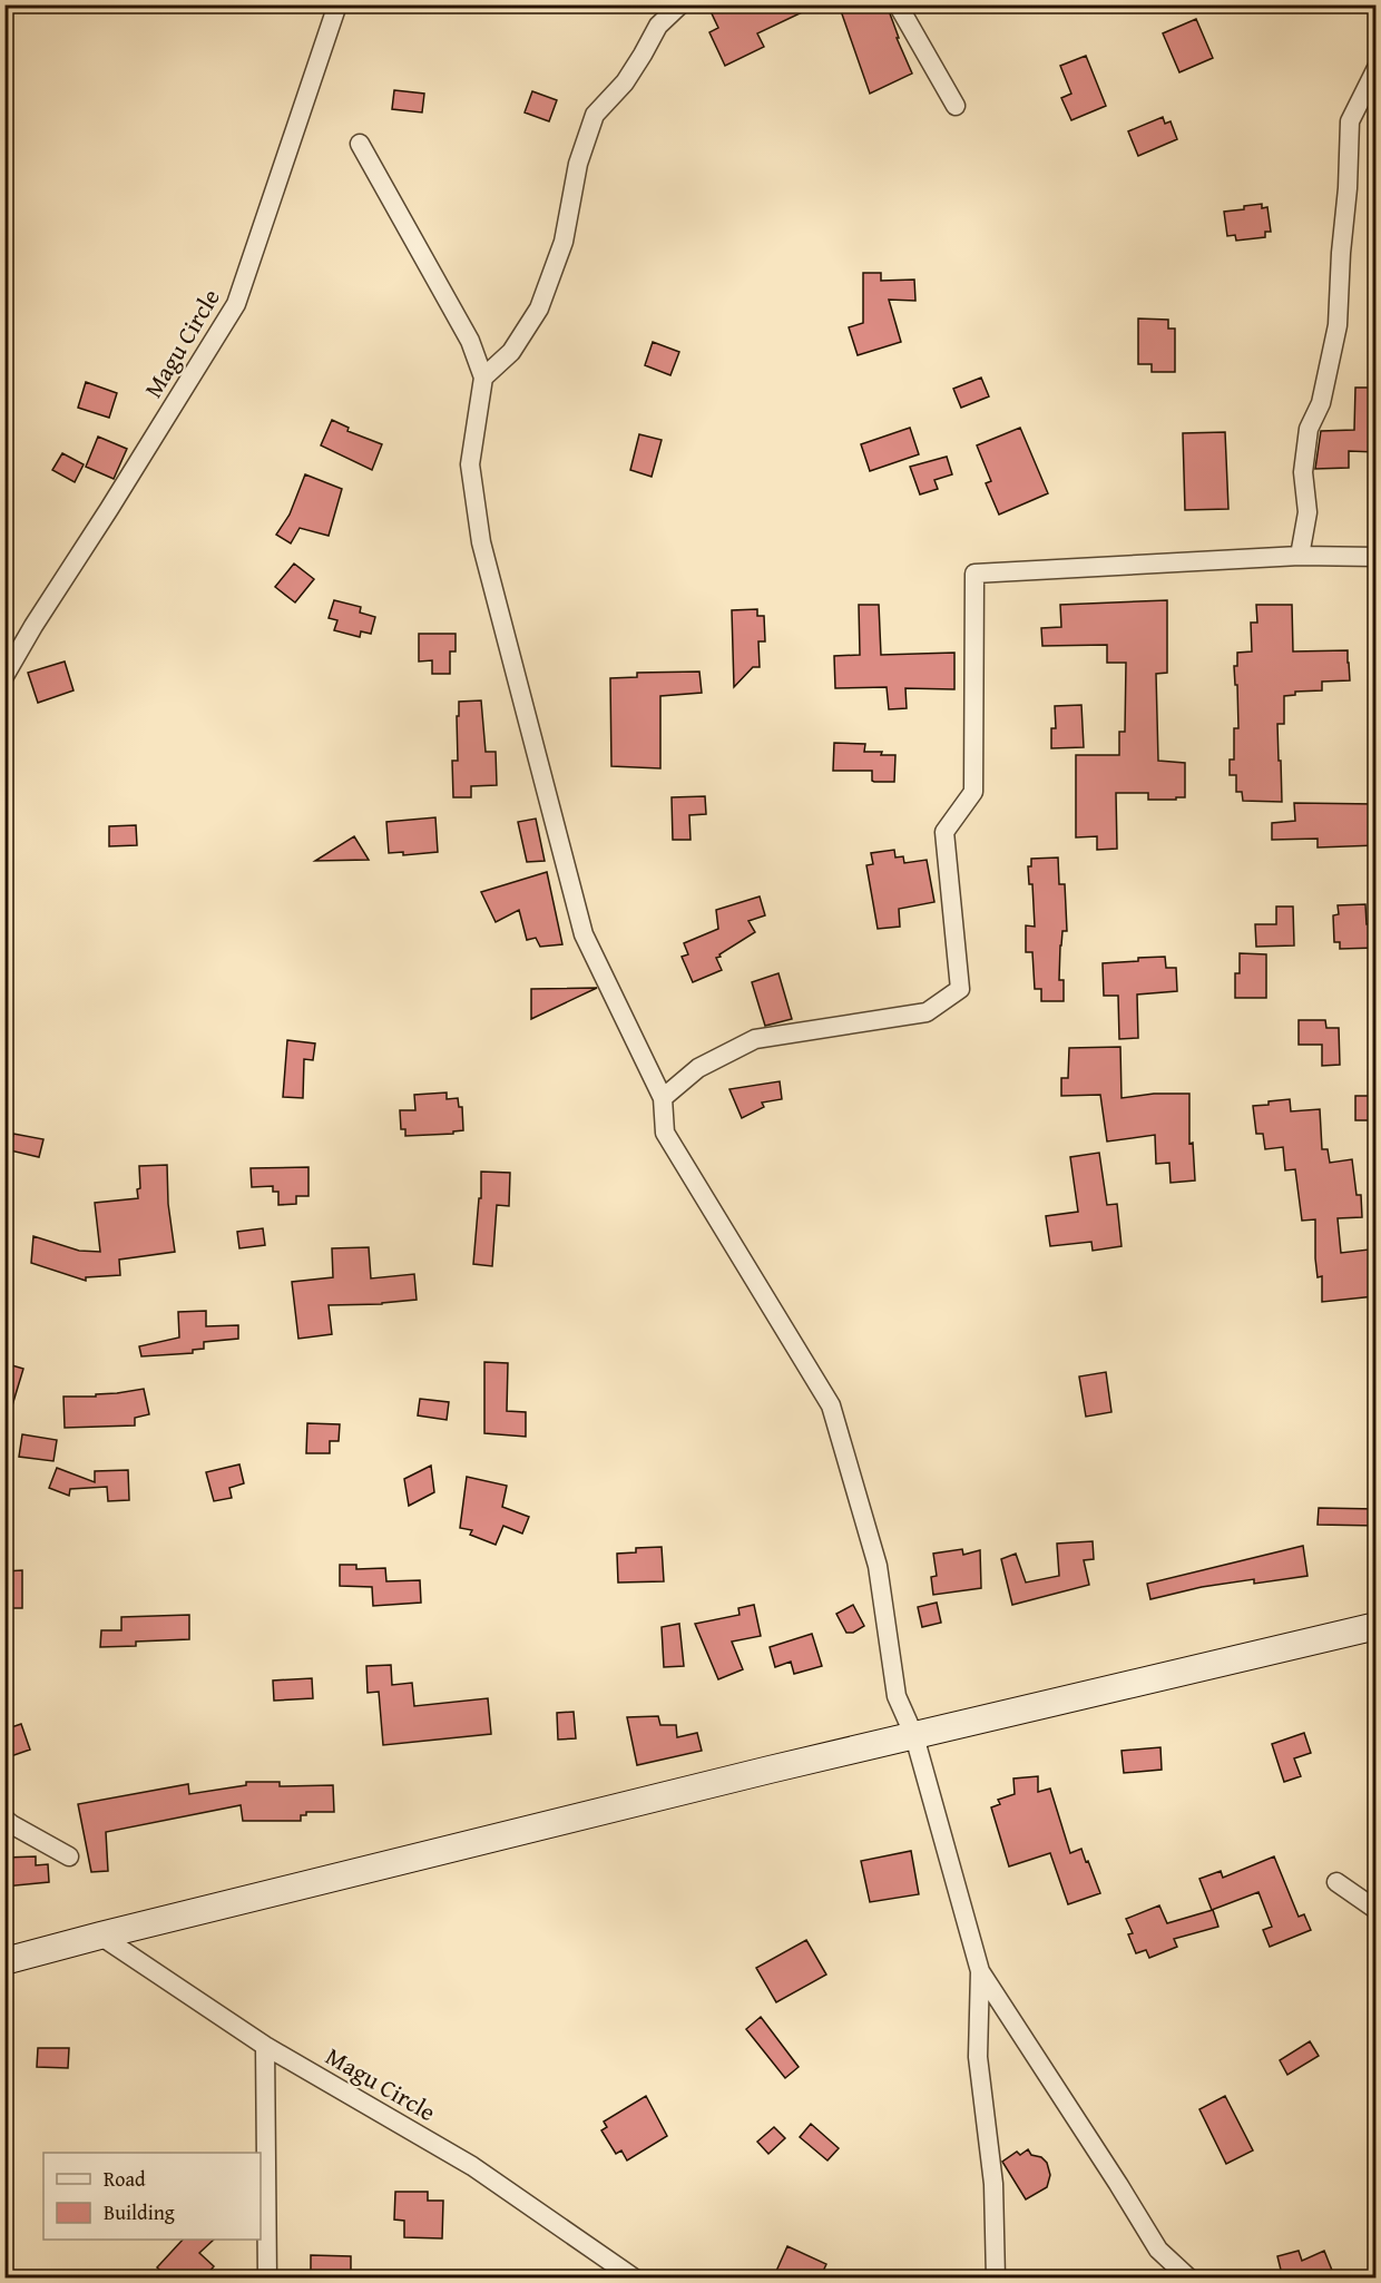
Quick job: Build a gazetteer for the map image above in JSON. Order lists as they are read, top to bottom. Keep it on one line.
{"streets":{"street":["Magu Circle"]},"legend":["Road","Building"]}
